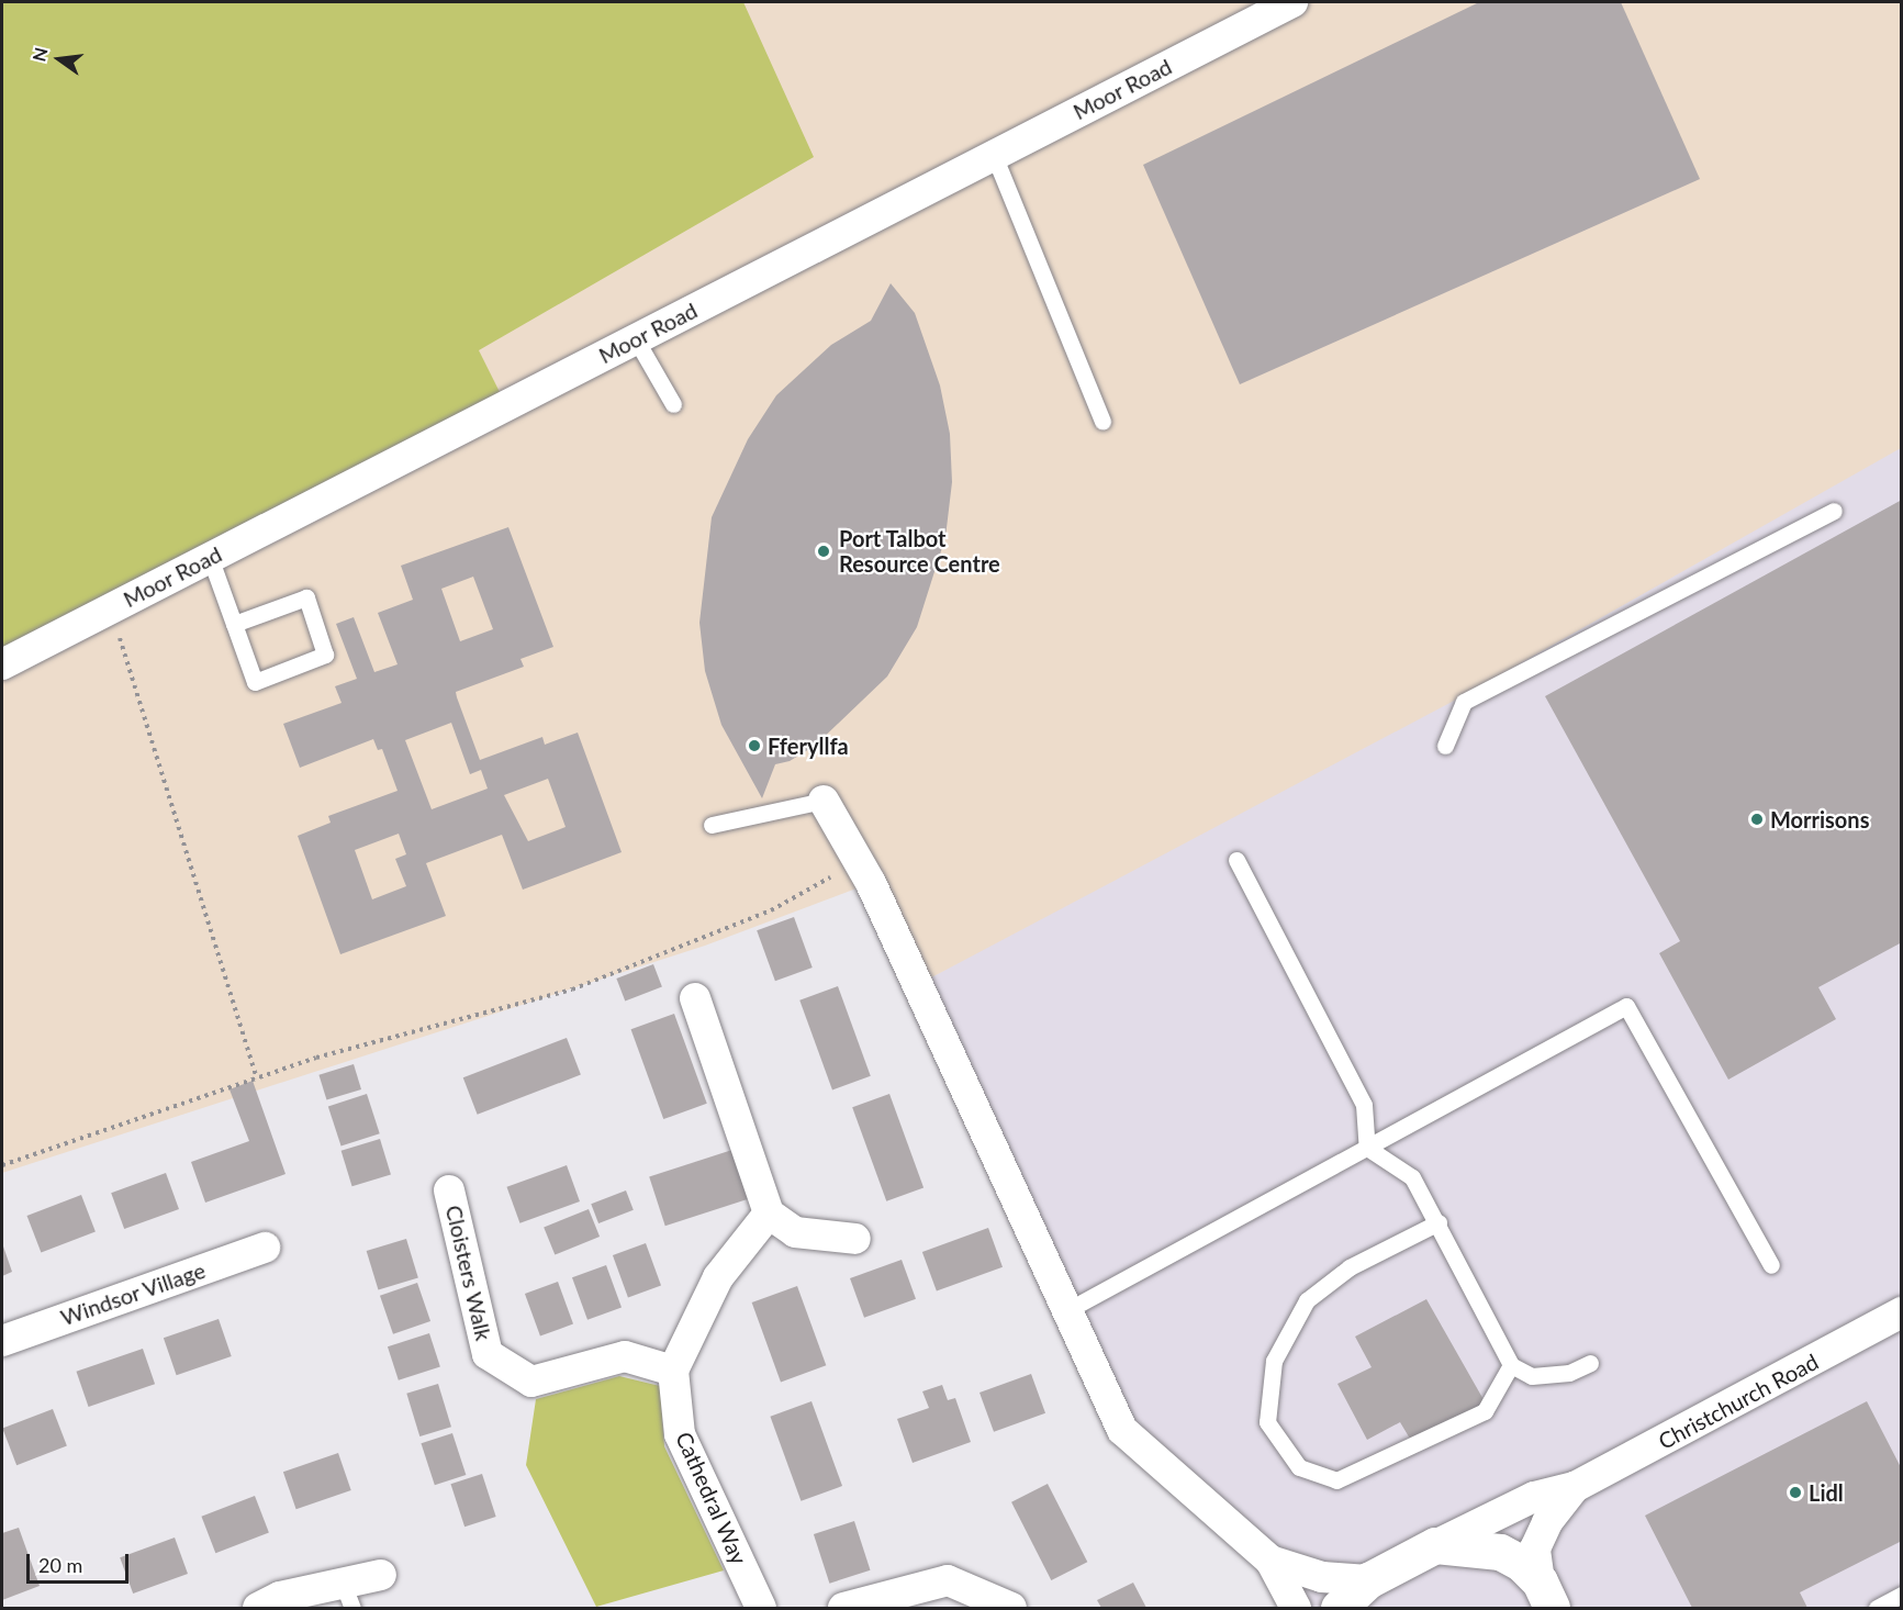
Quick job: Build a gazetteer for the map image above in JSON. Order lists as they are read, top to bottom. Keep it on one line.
{"streets":{"street":["Moor Road","Cloisters Walk","Windsor Village","Christchurch Road","Cathedral Way"]},"crossings":[["Cloisters Walk","Cathedral Way"]],"places":["Port Talbot Resource Centre","Fferyllfa","Morrisons","Lidl"],"scale_bar":"20 m","north":"left"}
